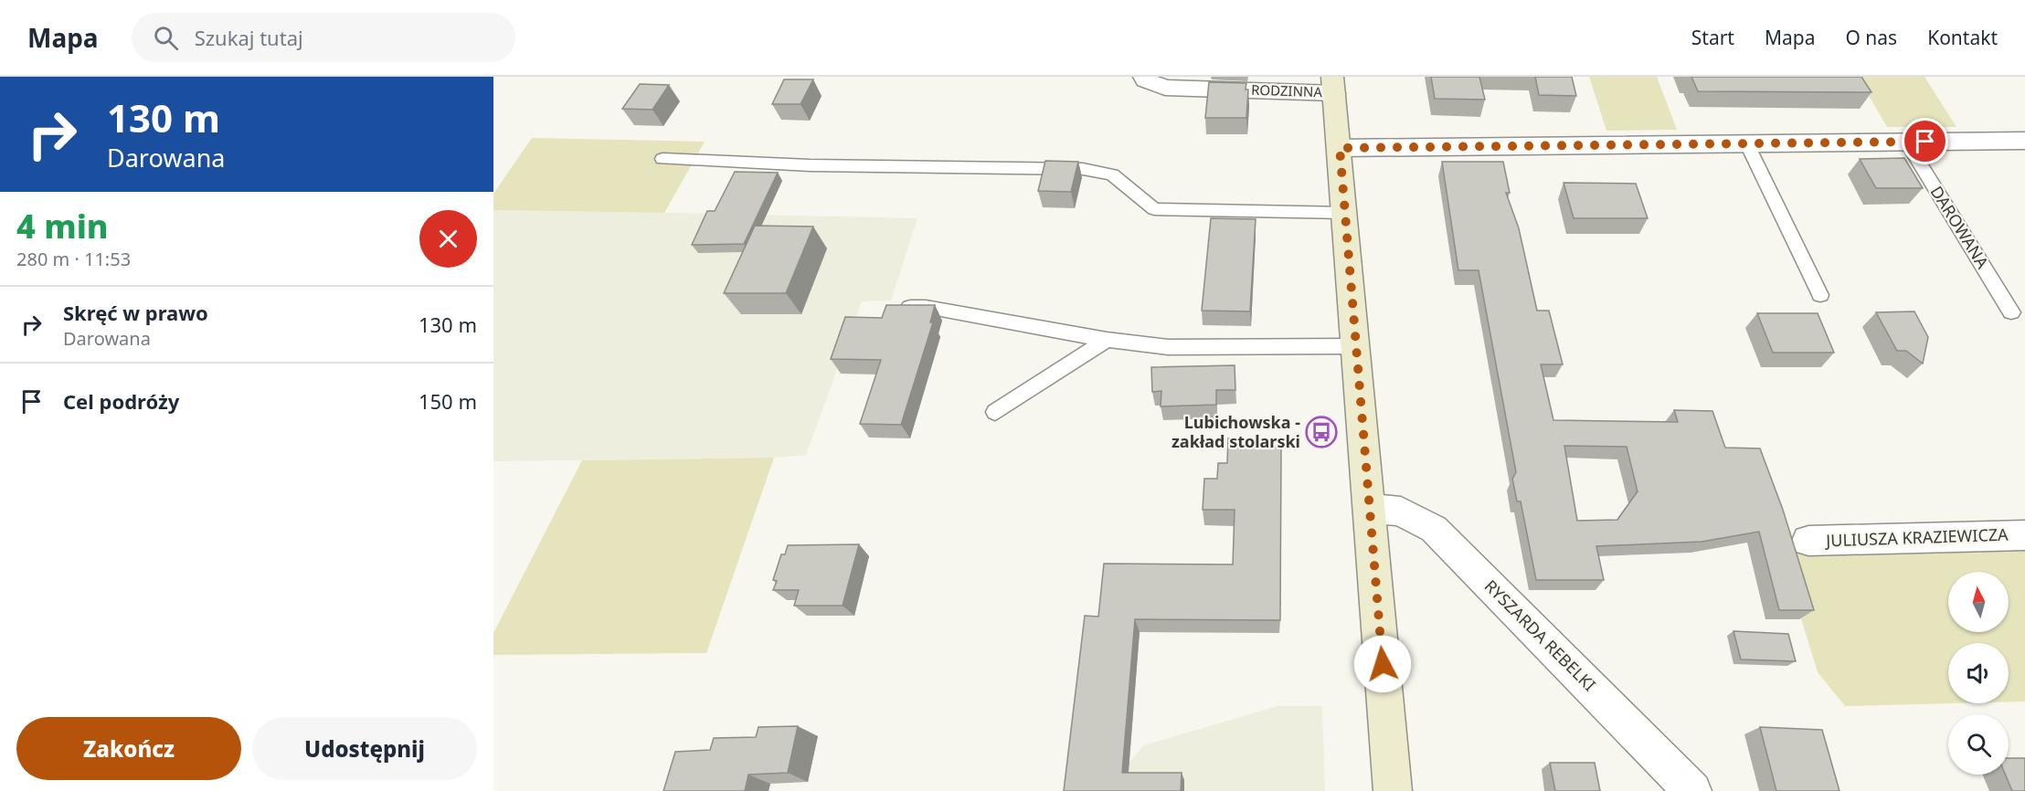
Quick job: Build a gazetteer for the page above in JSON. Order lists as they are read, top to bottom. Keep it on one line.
{"streets":{"street":["RODZINNA","JULIUSZA KRAZIEWICZA","RYSZARDA REBELKI"],"lane":["DAROWANA"]},"places":{"bus stop":["Lubichowska - zakład stolarski"]},"north":"top","page":{"header":"Mapa","search":"Szukaj tutaj","nav":["Start","Mapa","O nas","Kontakt"],"turn":["130 m","Darowana"],"heading":["4 min","280 m · 11:53"],"list":[{"name":"Skręć w prawo","note":"Darowana","value":"130 m"},{"name":"Cel podróży","value":"150 m"}],"buttons":["Zakończ","Udostępnij"]}}
